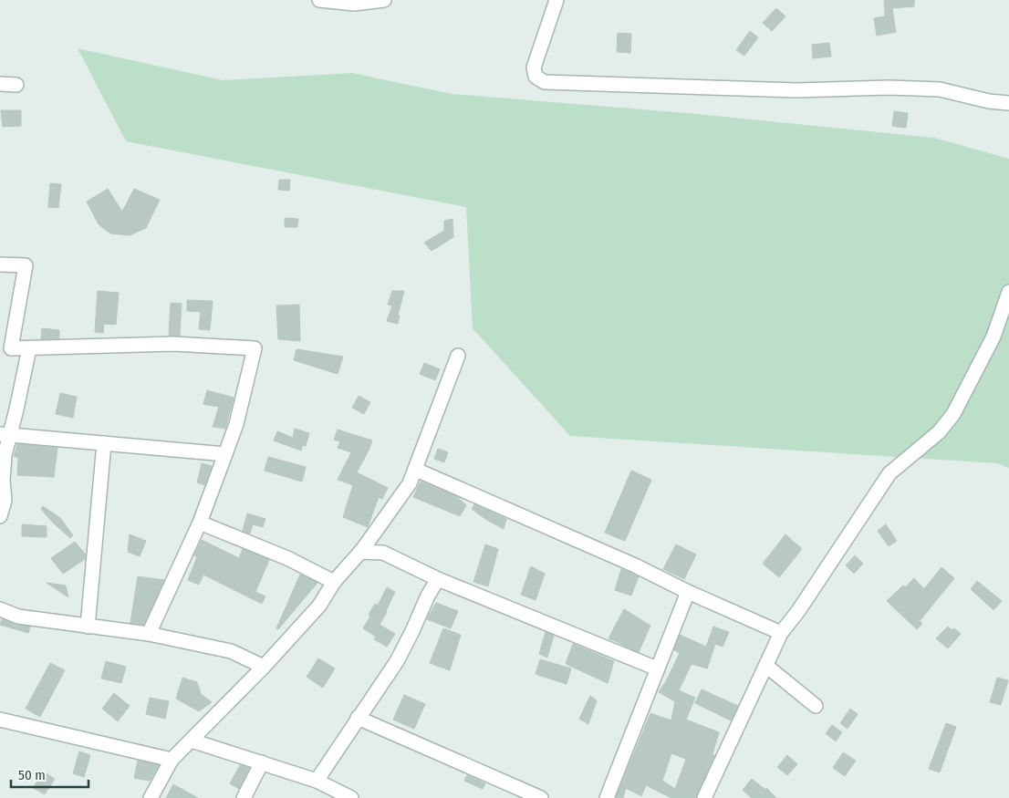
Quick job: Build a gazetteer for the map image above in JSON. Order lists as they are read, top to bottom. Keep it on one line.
{"scale_bar":"50 m"}
